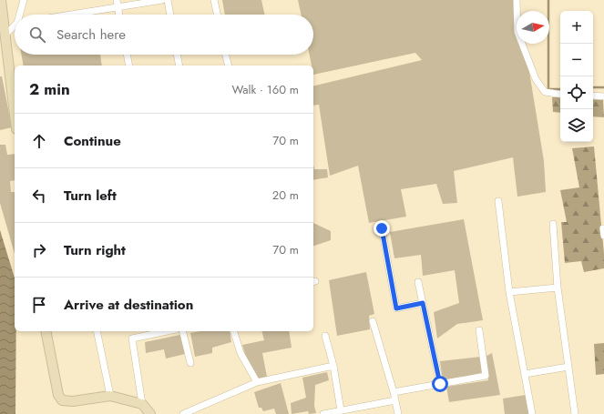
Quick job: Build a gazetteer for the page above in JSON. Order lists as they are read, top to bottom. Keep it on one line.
{"north":"right","page":{"map_buttons":["+","−"],"search":"Search here","heading":["2 min","Walk · 160 m"],"list":[["Continue","70 m"],["Turn left","20 m"],["Turn right","70 m"],"Arrive at destination"]}}
